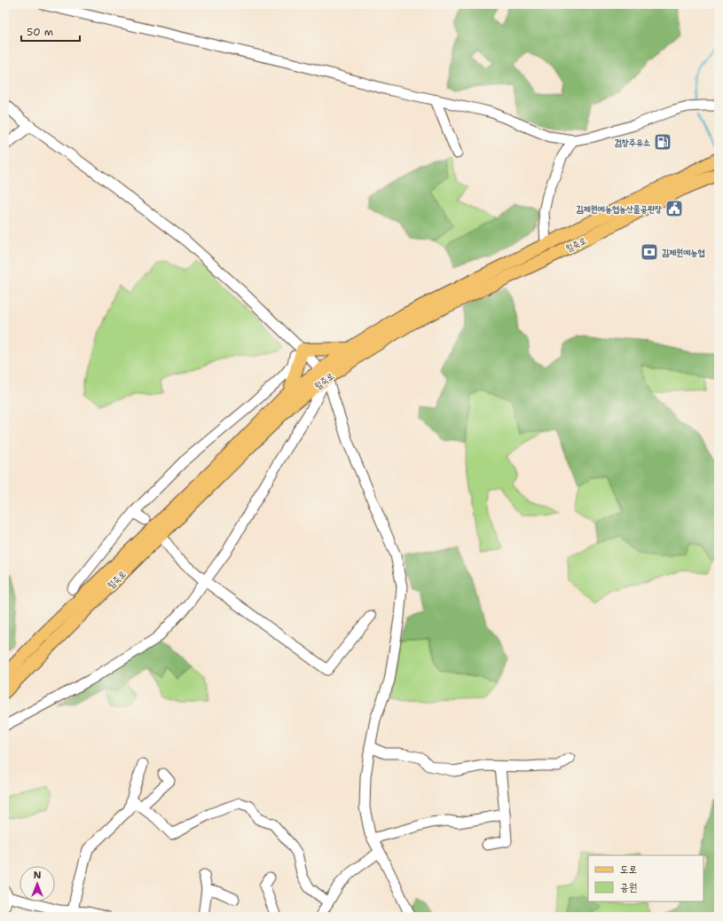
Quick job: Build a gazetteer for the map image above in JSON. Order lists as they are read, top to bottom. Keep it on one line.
{"streets":{"main road":["월죽로"]},"places":{"fuel station":["검창주유소"],"public building":["김제원예농협농산물공판장"],"bank":["김제원예농협"]},"legend":["도로","공원"],"scale_bar":"50 m","north":"top"}
